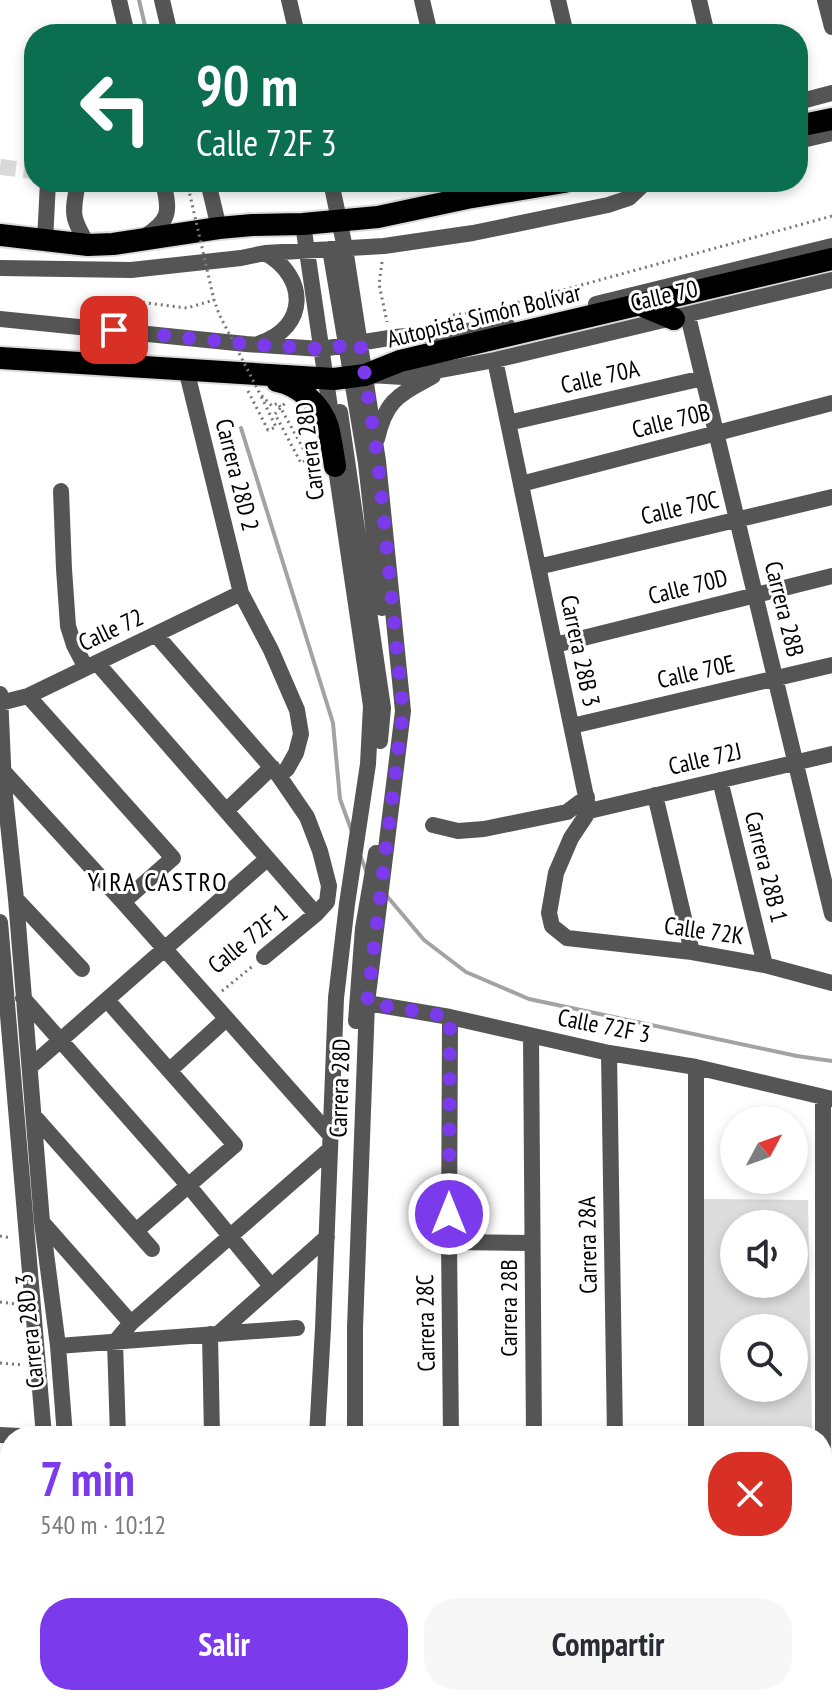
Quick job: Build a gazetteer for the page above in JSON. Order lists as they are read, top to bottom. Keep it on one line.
{"streets":{"highway":["Autopista Simón Bolívar"],"street":["Calle 70","Calle 70A","Calle 70B","Carrera 28D","Carrera 28D 2","Calle 70C","Calle 70D","Carrera 28B","Calle 72","Carrera 28B 3","Calle 70E","Calle 72J","Carrera 28B 1","Calle 72K","Calle 72F 1","Calle 72F 3","Carrera 28A","Carrera 28C","Carrera 28D 3"]},"crossings":[["Calle 70","Autopista Simón Bolívar"],["Calle 70","Carrera 28D"],["Calle 70","Carrera 28B"],["Calle 70","Carrera 28B 3"],["Autopista Simón Bolívar","Carrera 28D"],["Autopista Simón Bolívar","Carrera 28D 2"],["Calle 70A","Carrera 28B"],["Calle 70A","Carrera 28B 3"],["Calle 70B","Carrera 28B"],["Calle 70B","Carrera 28B 3"],["Carrera 28D","Calle 72F 3"],["Carrera 28D 2","Calle 72"],["Calle 70C","Carrera 28B"],["Calle 70C","Carrera 28B 3"],["Calle 70D","Carrera 28B"],["Calle 70D","Carrera 28B 3"],["Carrera 28B","Calle 70E"],["Carrera 28B","Calle 72J"],["Carrera 28B","Calle 72F 3"],["Calle 72","Carrera 28D 3"],["Carrera 28B 3","Calle 70E"],["Carrera 28B 3","Calle 72J"],["Carrera 28B 3","Calle 72K"],["Calle 72J","Carrera 28B 1"],["Calle 72J","Calle 72K"],["Carrera 28B 1","Calle 72K"],["Calle 72F 3","Carrera 28A"],["Calle 72F 3","Carrera 28C"]],"districts":["YIRA CASTRO"],"north":"top right","page":{"turn":["90 m","Calle 72F 3"],"heading":["7 min","540 m · 10:12"],"buttons":["Salir","Compartir"]}}
